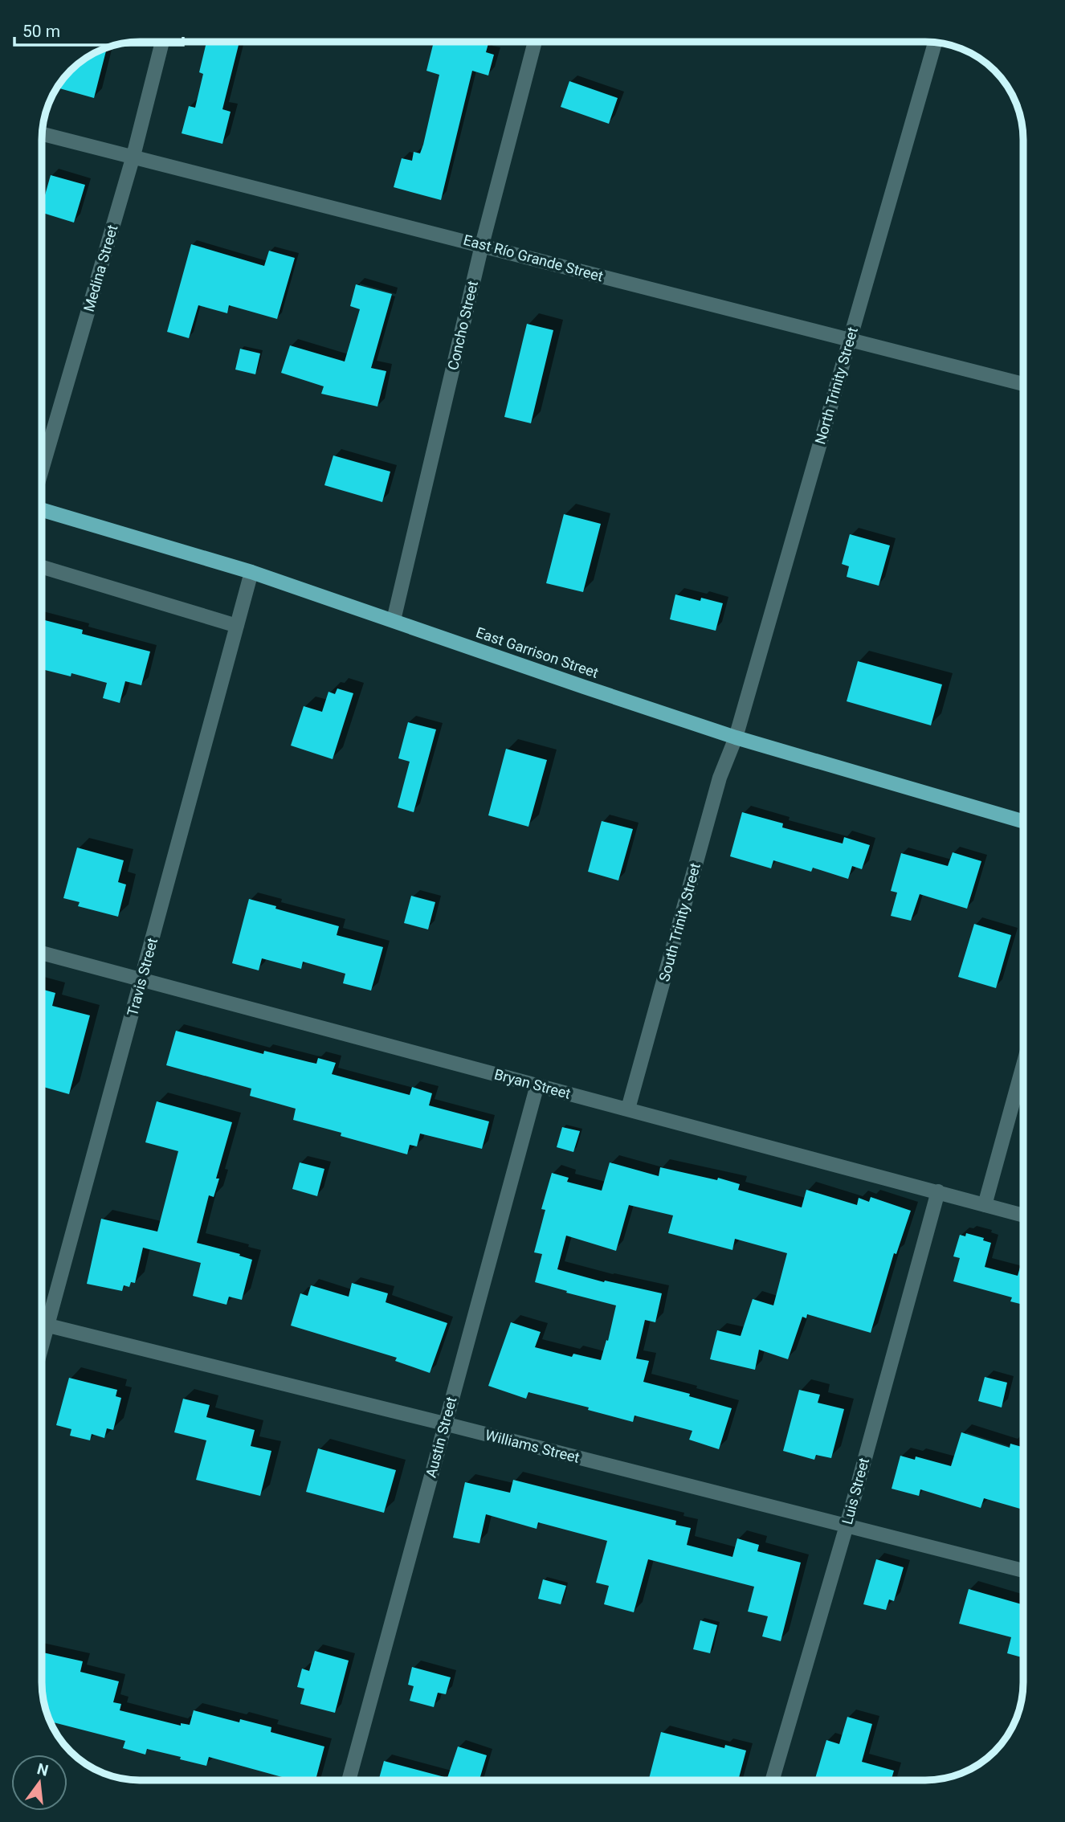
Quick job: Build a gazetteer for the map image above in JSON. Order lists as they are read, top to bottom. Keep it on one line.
{"streets":{"main road":["East Garrison Street"],"street":["East Río Grande Street","Medina Street","Concho Street","North Trinity Street","South Trinity Street","Travis Street","Bryan Street","Austin Street","Williams Street","Luis Street"]},"crossings":[["East Río Grande Street","Medina Street"],["East Río Grande Street","Concho Street"],["East Río Grande Street","North Trinity Street"],["Concho Street","East Garrison Street"],["North Trinity Street","East Garrison Street"],["North Trinity Street","South Trinity Street"],["East Garrison Street","South Trinity Street"],["East Garrison Street","Travis Street"],["South Trinity Street","Bryan Street"],["Travis Street","Bryan Street"],["Travis Street","Williams Street"],["Bryan Street","Austin Street"],["Bryan Street","Luis Street"],["Austin Street","Williams Street"],["Williams Street","Luis Street"]],"scale_bar":"50 m","north":"top"}
